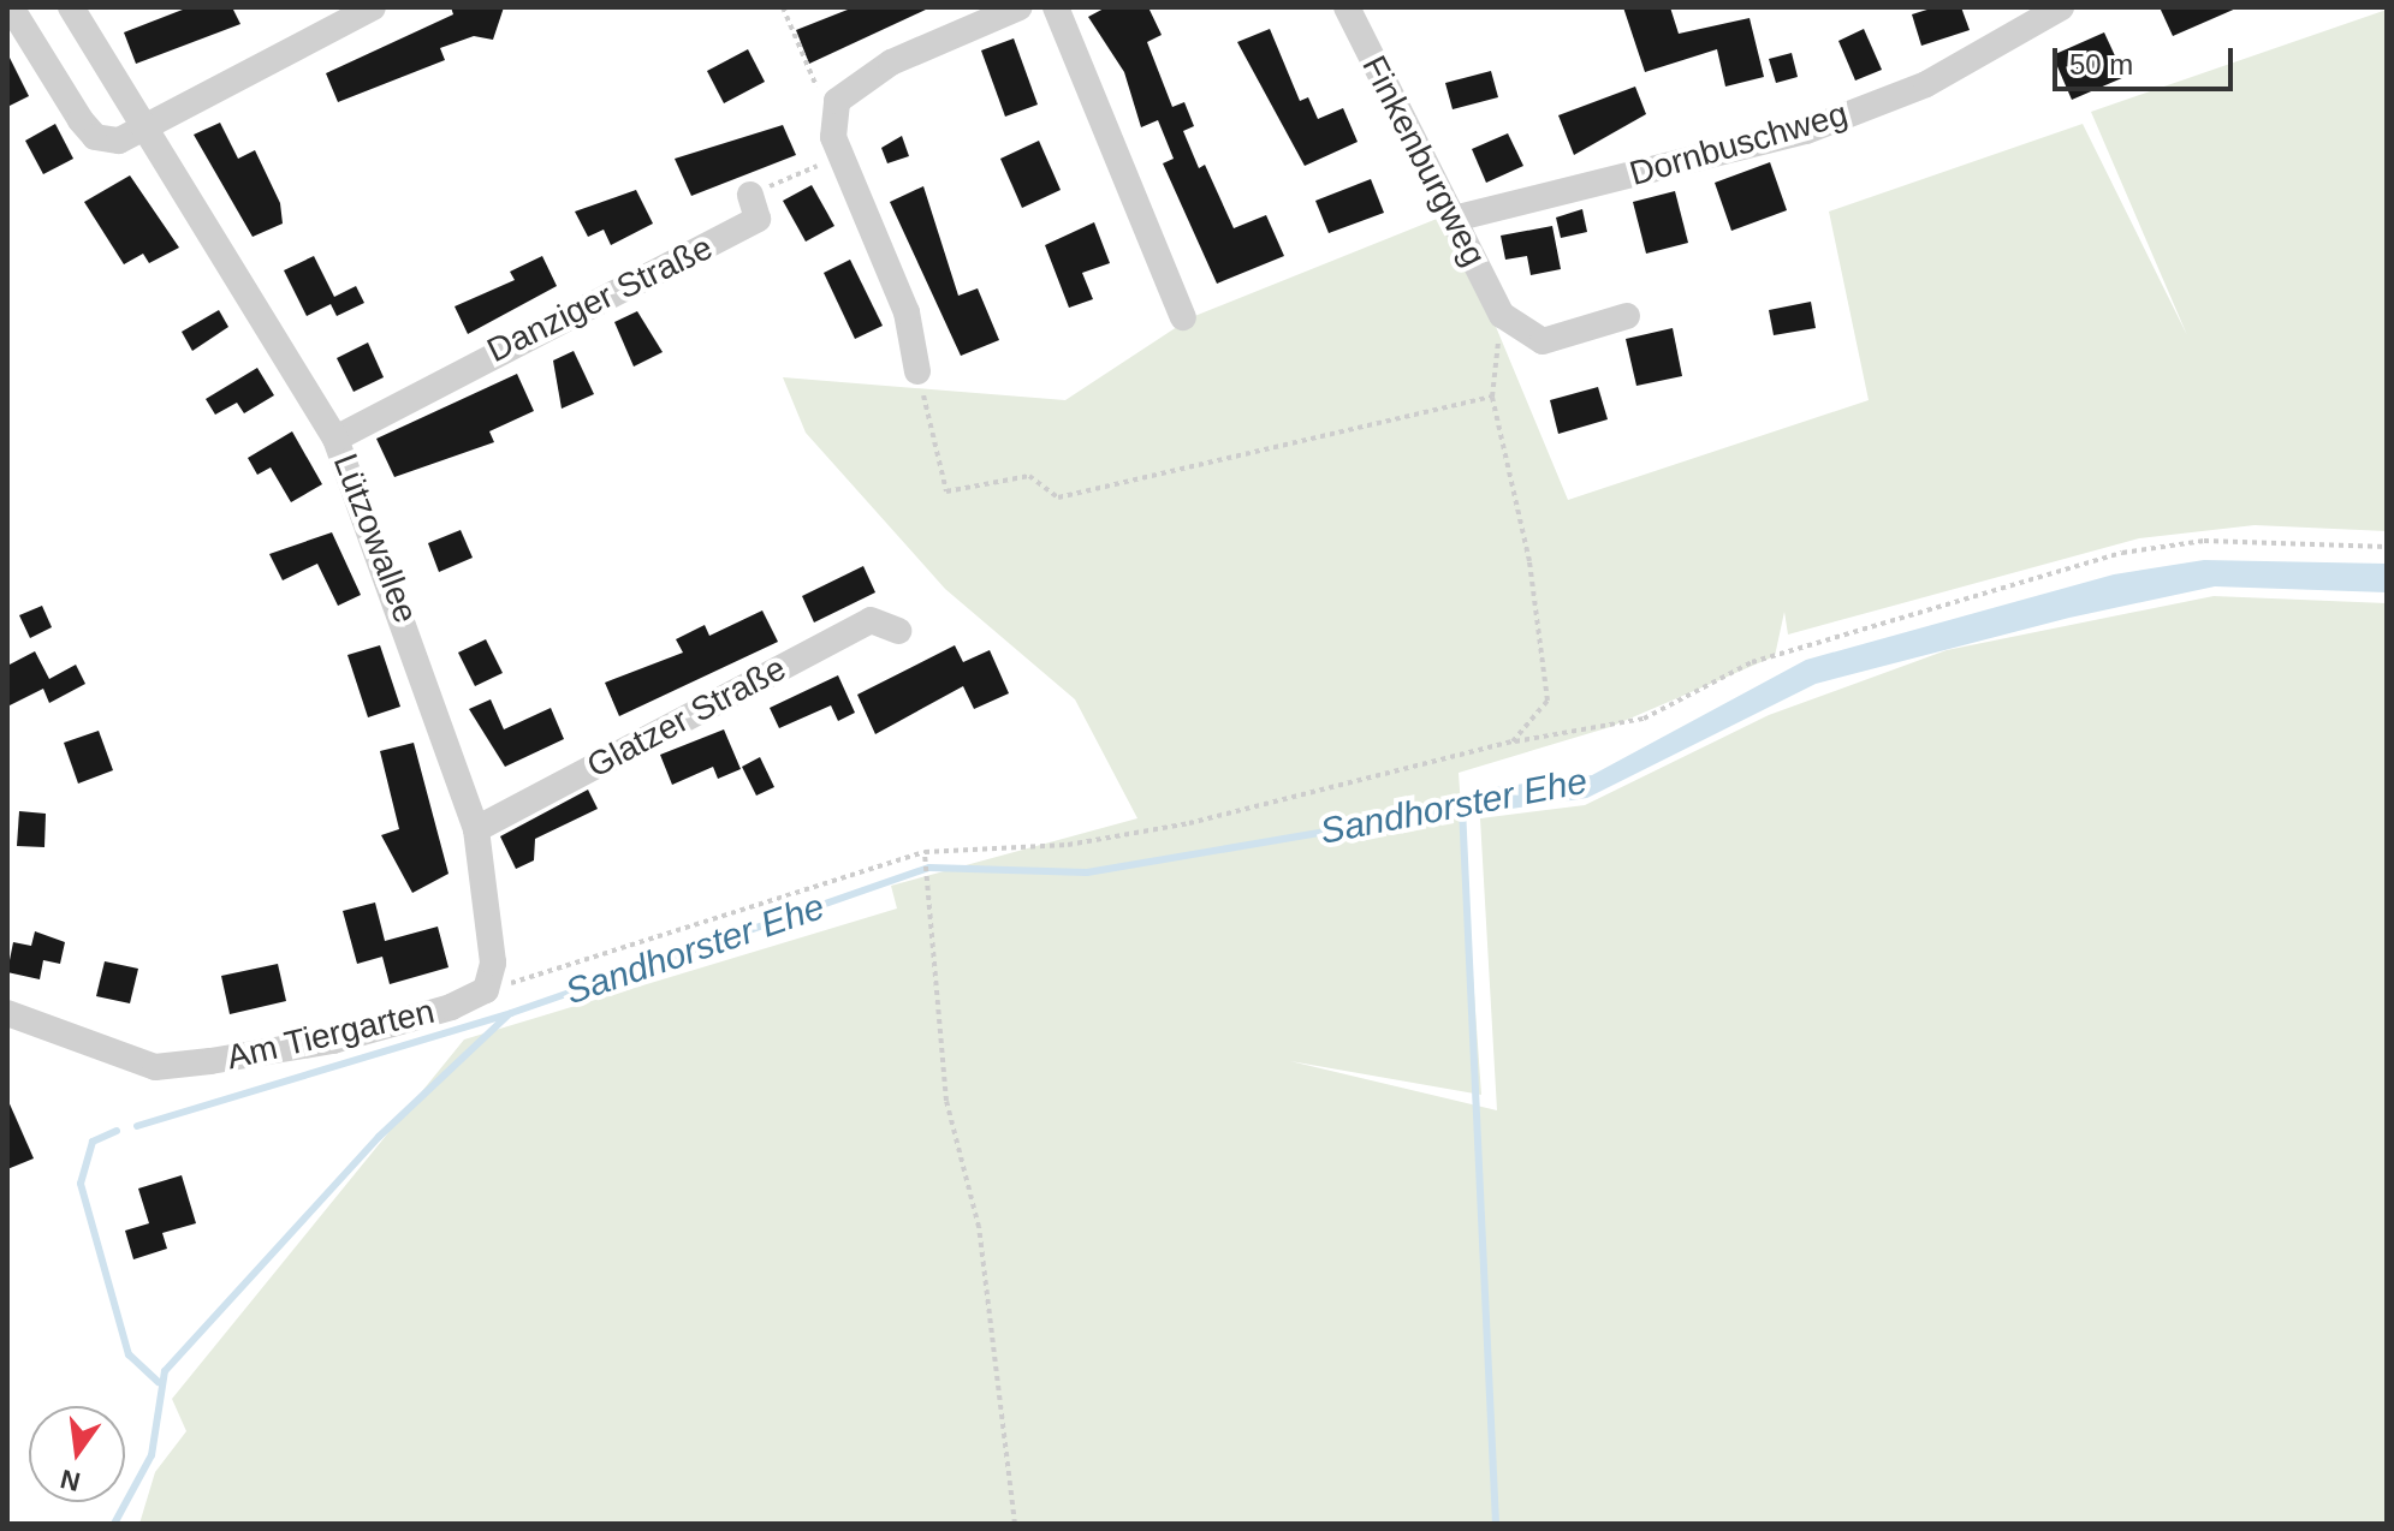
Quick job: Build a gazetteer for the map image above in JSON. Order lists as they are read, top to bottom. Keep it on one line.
{"streets":{"street":["Dornbuschweg","Finkenburgweg","Danziger Straße","Lützowallee","Glatzer Straße","Am Tiergarten"]},"crossings":[["Dornbuschweg","Finkenburgweg"],["Danziger Straße","Lützowallee"],["Lützowallee","Glatzer Straße"],["Lützowallee","Am Tiergarten"]],"water":["Sandhorster Ehe"],"scale_bar":"50 m","north":"bottom"}
